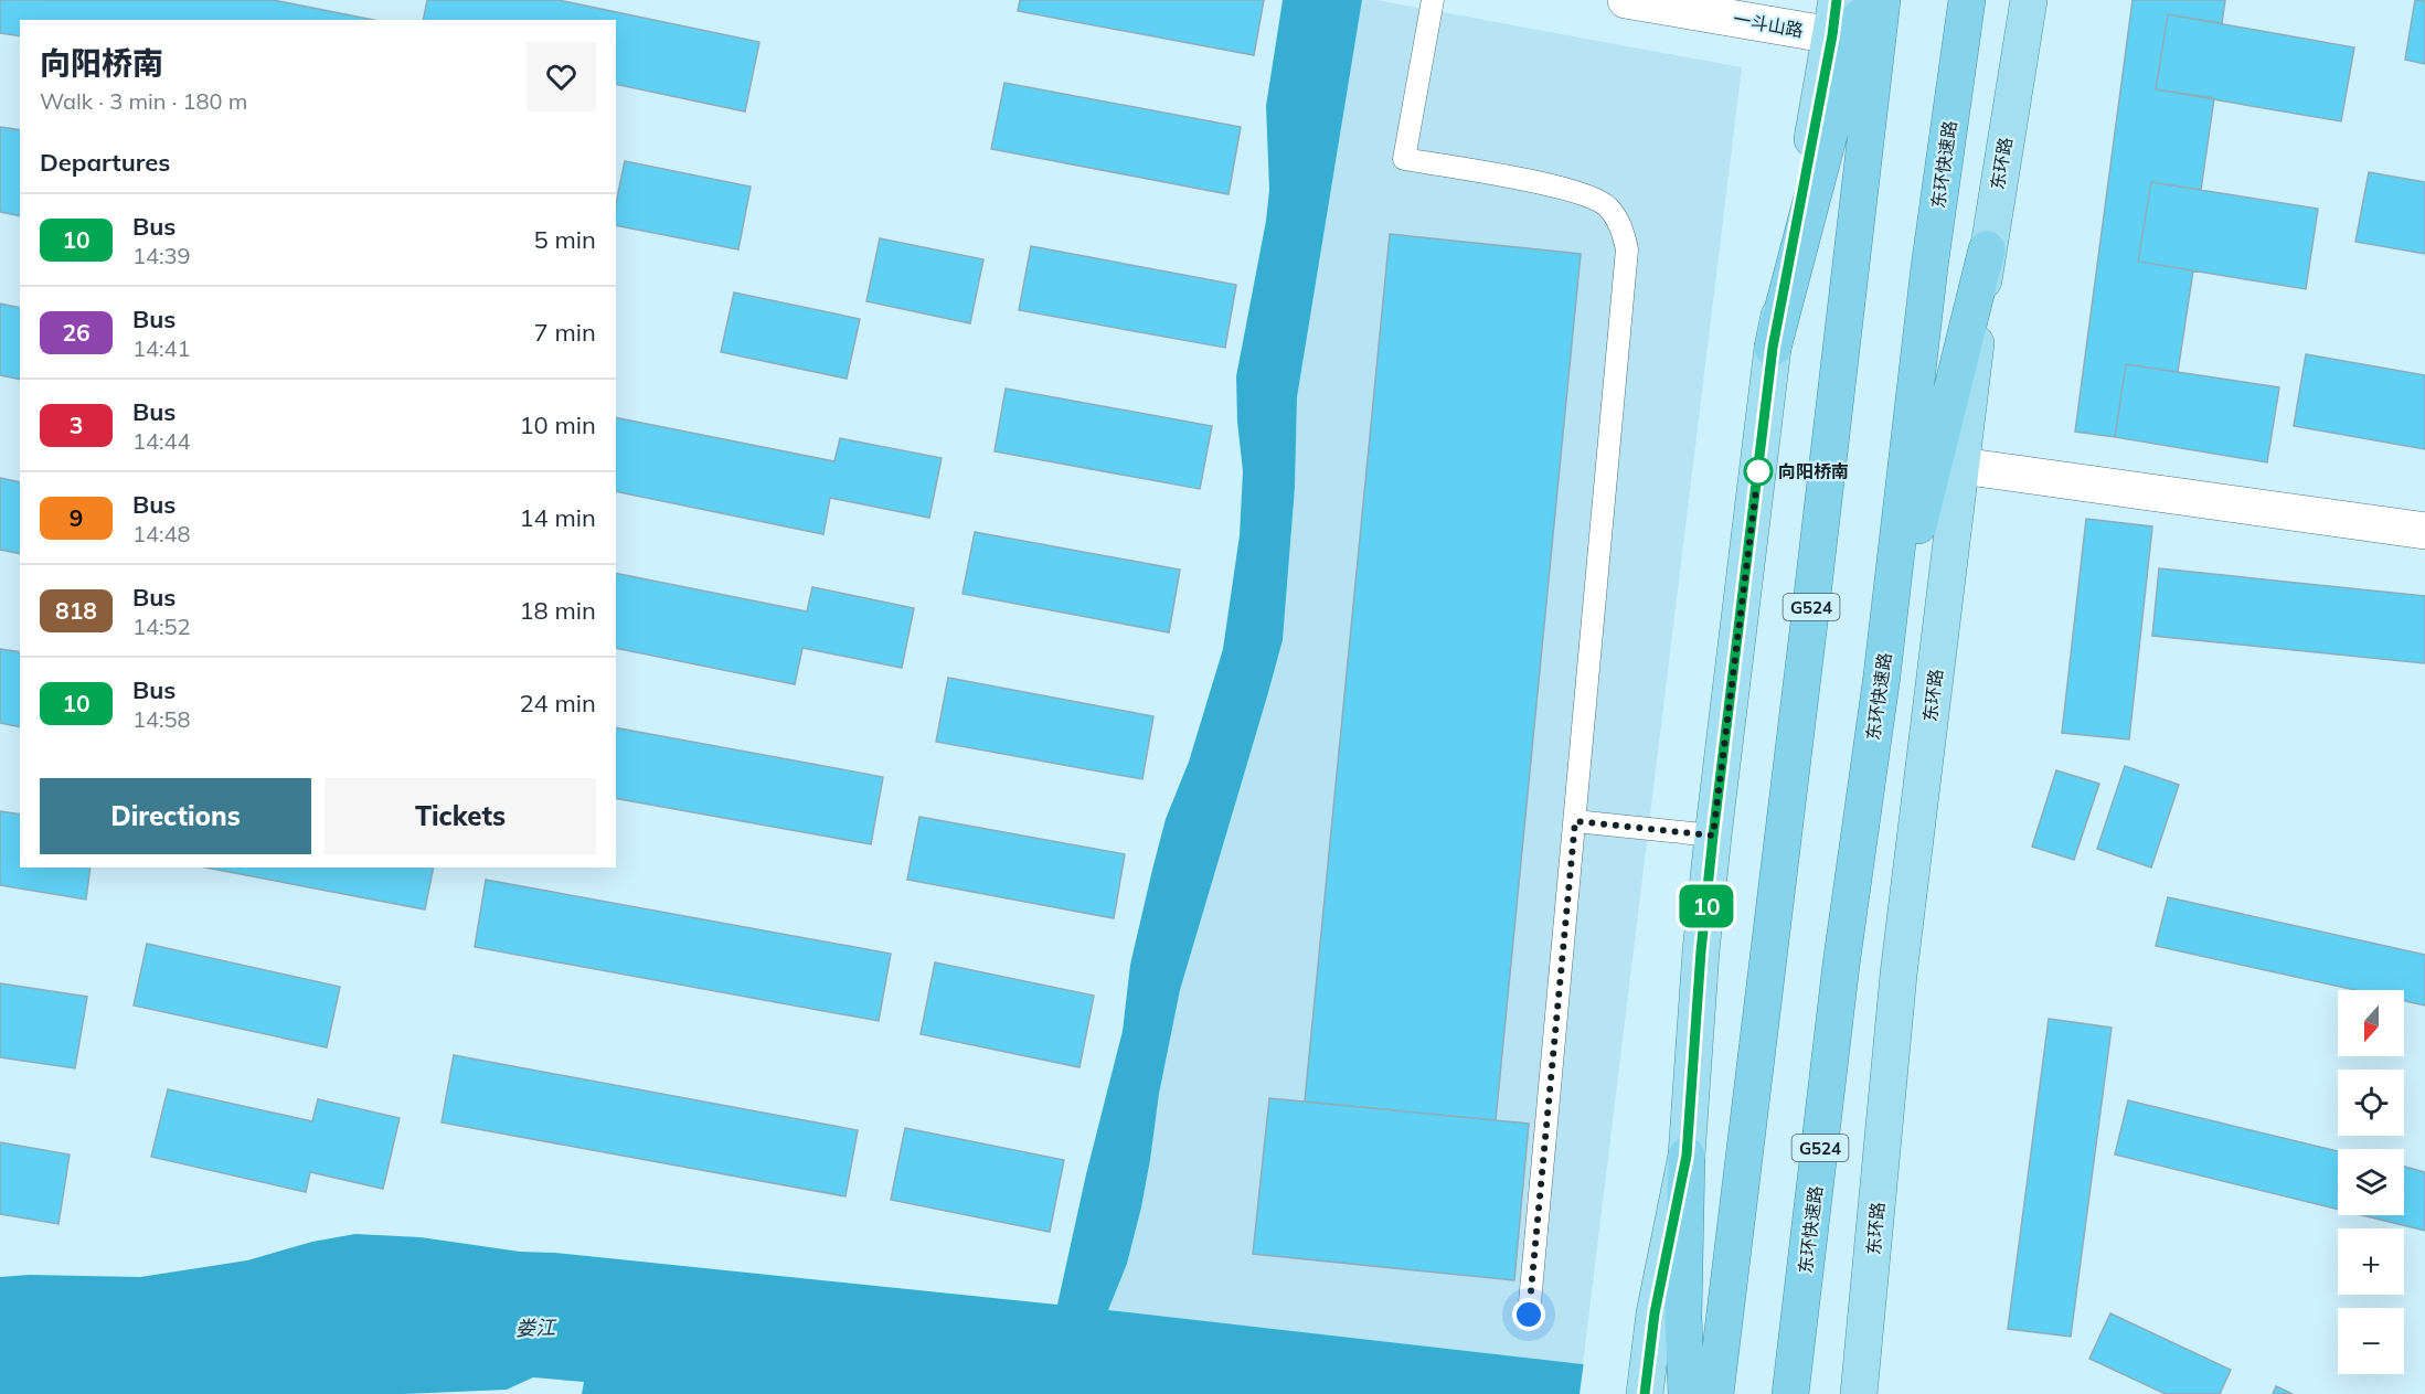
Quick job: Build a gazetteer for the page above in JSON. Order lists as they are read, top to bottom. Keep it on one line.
{"streets":{"highway":["东环快速路","G524"],"main road":["东环路"],"street":["一斗山路"]},"water":["娄江"],"places":["向阳桥南"],"lines":["bus line 10"],"north":"bottom","page":{"on_map":"10","heading":[["向阳桥南","Walk · 3 min · 180 m"],"Departures"],"list":[{"mark":"10","name":"Bus","note":"14:39","value":"5 min"},{"mark":"26","name":"Bus","note":"14:41","value":"7 min"},{"mark":"3","name":"Bus","note":"14:44","value":"10 min"},{"mark":"9","name":"Bus","note":"14:48","value":"14 min"},{"mark":"818","name":"Bus","note":"14:52","value":"18 min"},{"mark":"10","name":"Bus","note":"14:58","value":"24 min"}],"buttons":["Directions","Tickets"],"map_buttons":["+","−"]}}
